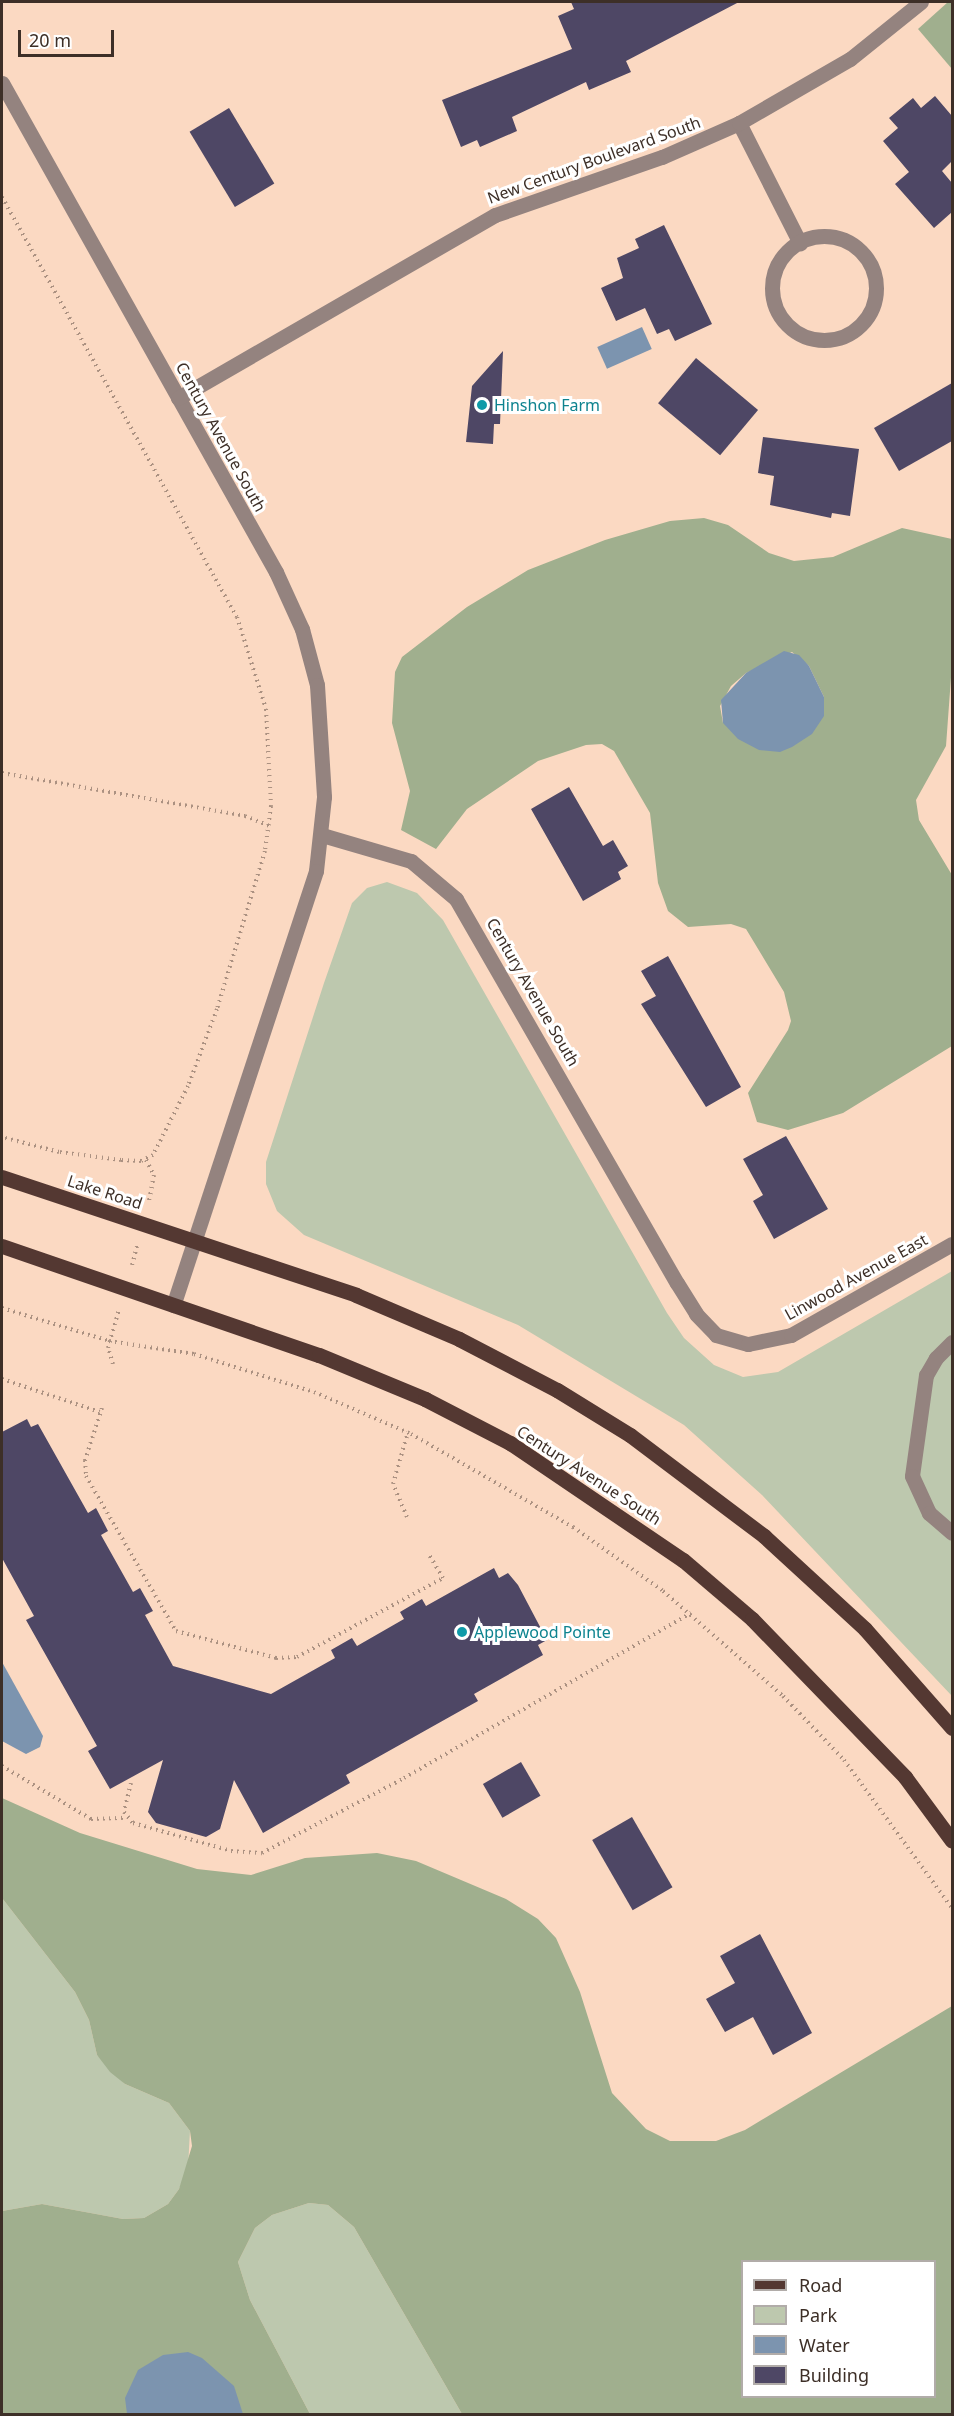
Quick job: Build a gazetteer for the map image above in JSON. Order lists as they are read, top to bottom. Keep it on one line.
{"streets":{"main road":["Century Avenue South","Lake Road"],"street":["New Century Boulevard South","Linwood Avenue East"]},"crossings":[["New Century Boulevard South","Century Avenue South"],["Century Avenue South","Lake Road"],["Century Avenue South","Linwood Avenue East"]],"places":["Hinshon Farm","Applewood Pointe"],"legend":["Road","Park","Water","Building"],"scale_bar":"20 m"}
